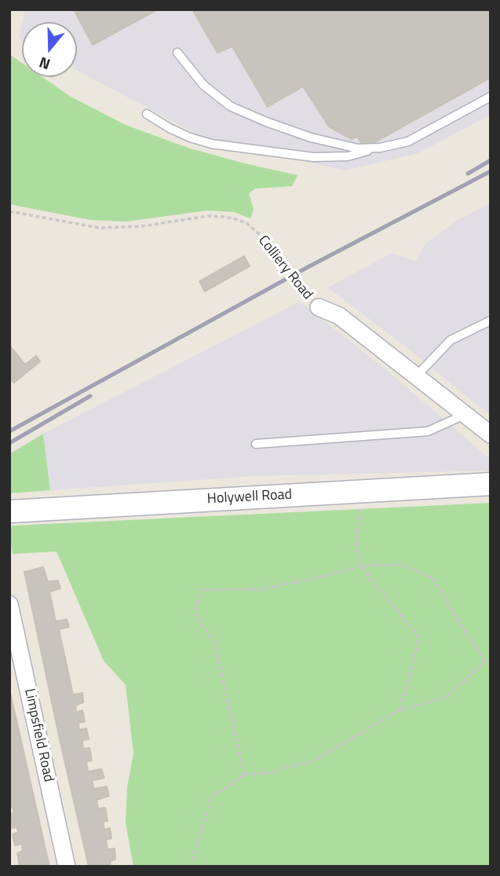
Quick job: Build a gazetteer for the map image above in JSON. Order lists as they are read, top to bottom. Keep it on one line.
{"streets":{"main road":["Holywell Road"],"street":["Colliery Road","Limpsfield Road"]},"north":"bottom"}
